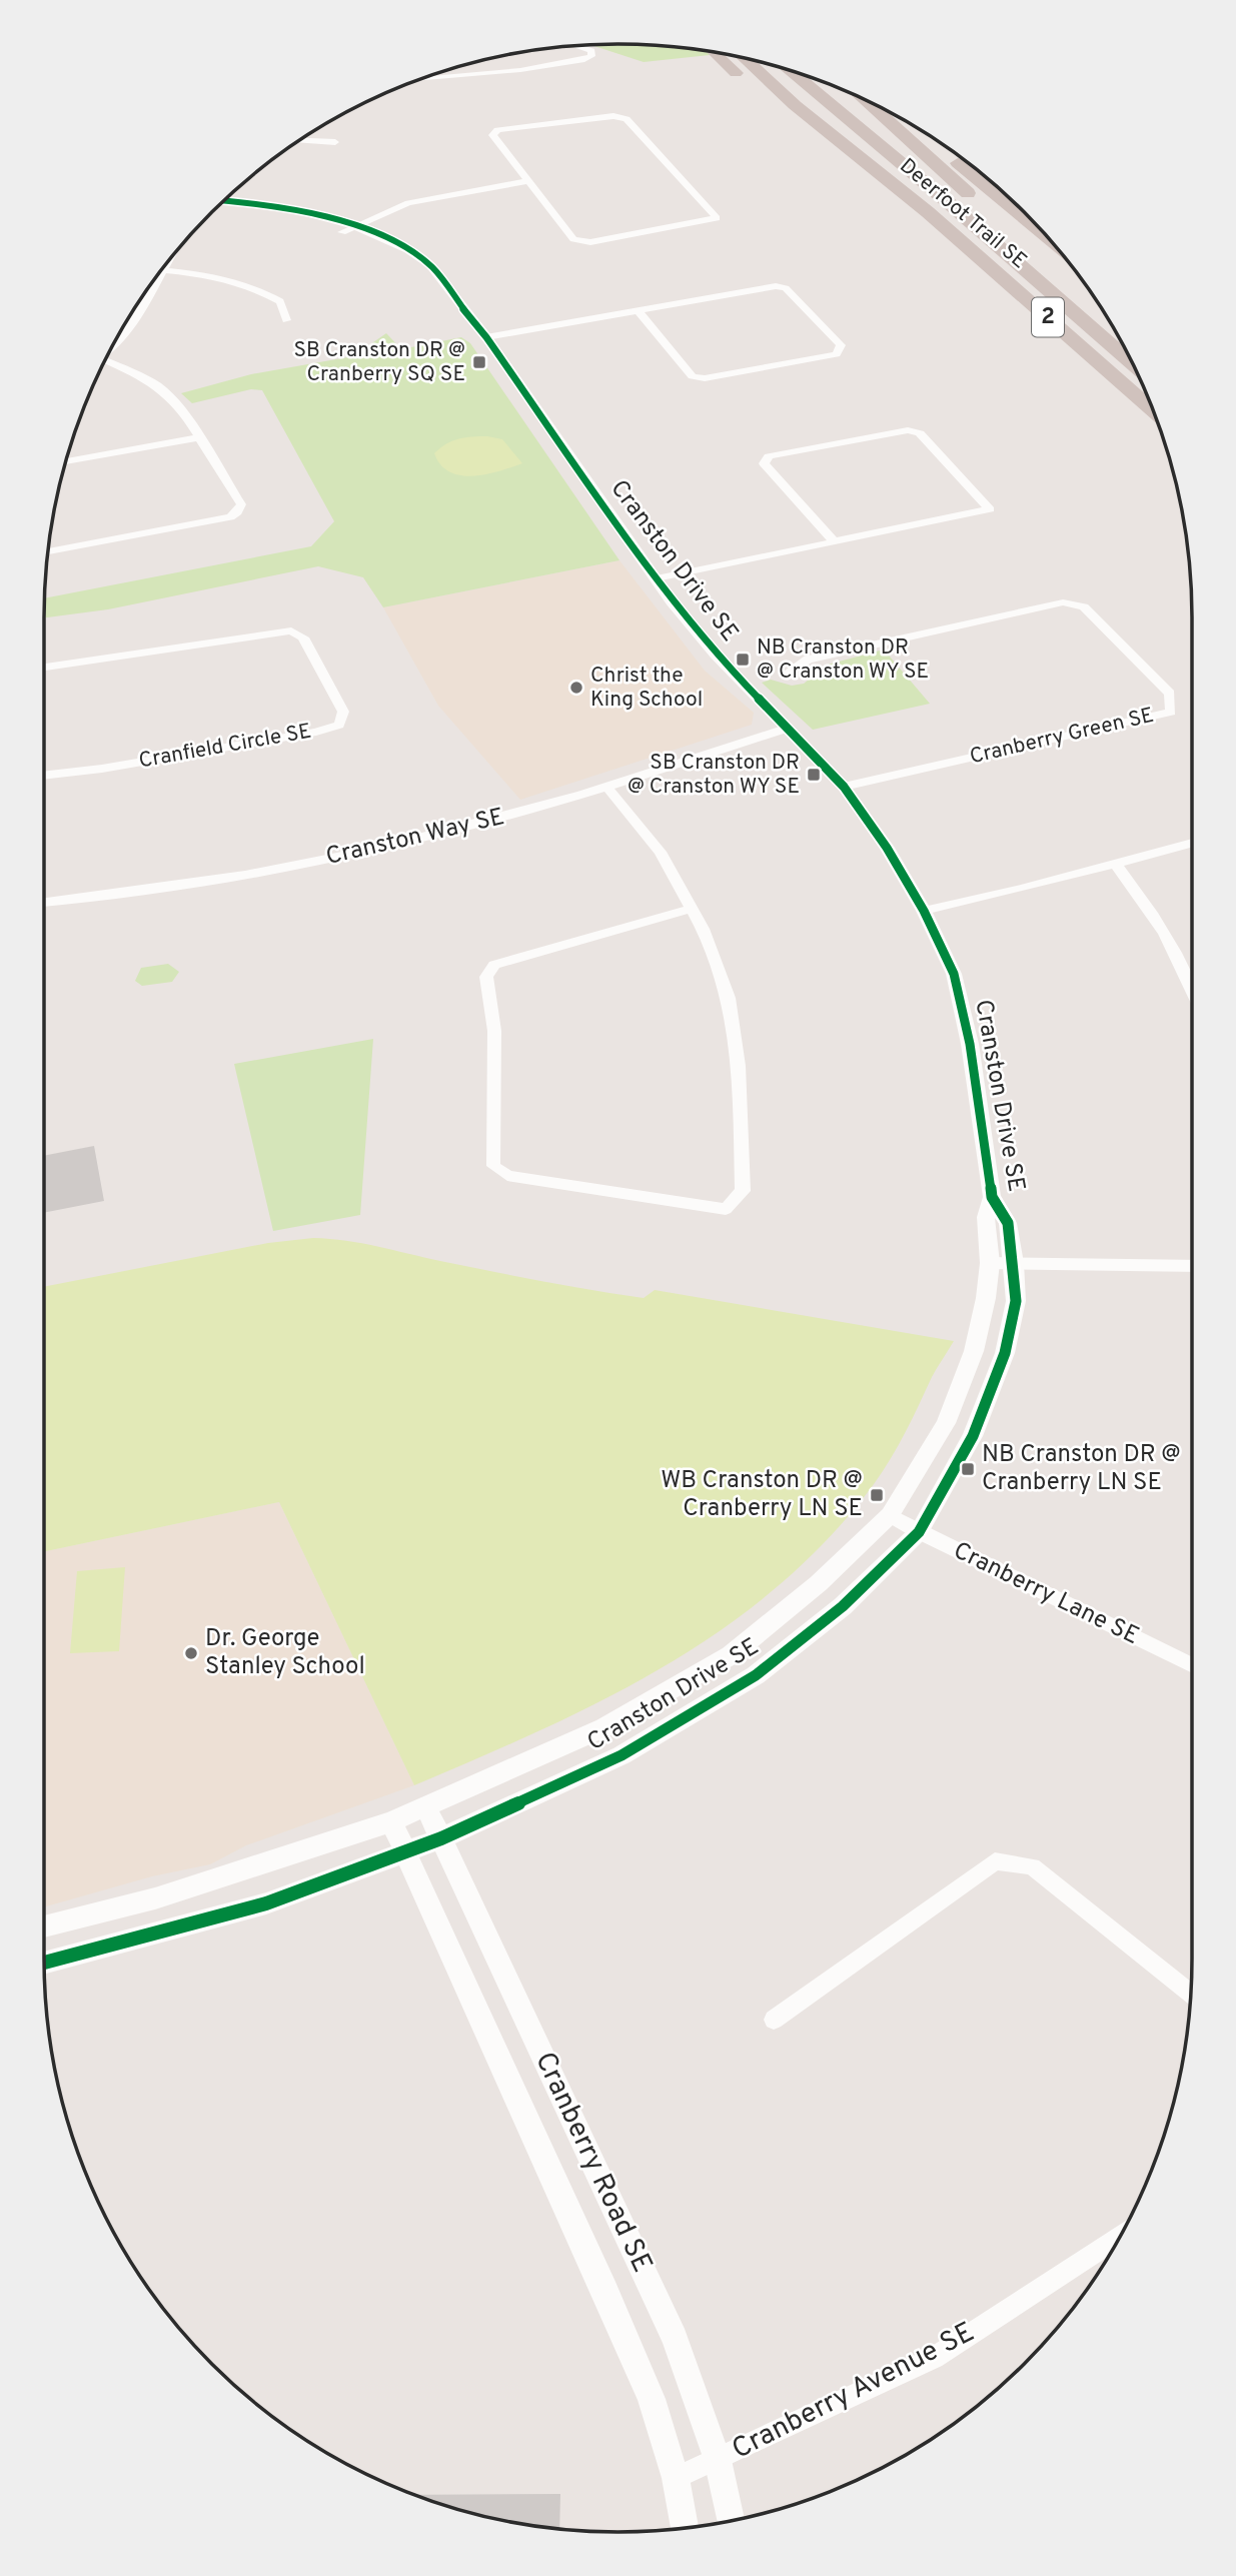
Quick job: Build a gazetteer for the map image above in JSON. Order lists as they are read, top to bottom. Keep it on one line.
{"streets":{"highway":["Deerfoot Trail SE","2"],"street":["Cranston Drive SE","Cranberry Green SE","Cranfield Circle SE","Cranston Way SE","Cranberry Lane SE","Cranberry Road SE","Cranberry Avenue SE"]},"crossings":[["Cranston Drive SE","Cranberry Green SE"],["Cranston Drive SE","Cranston Way SE"],["Cranston Drive SE","Cranberry Lane SE"],["Cranston Drive SE","Cranberry Road SE"],["Cranberry Road SE","Cranberry Avenue SE"]],"places":{"transit":["SB Cranston DR @ Cranberry SQ SE","NB Cranston DR @ Cranston WY SE","SB Cranston DR @ Cranston WY SE","NB Cranston DR @ Cranberry LN SE","WB Cranston DR @ Cranberry LN SE"],"other":["Christ the King School","Dr. George Stanley School"]}}
